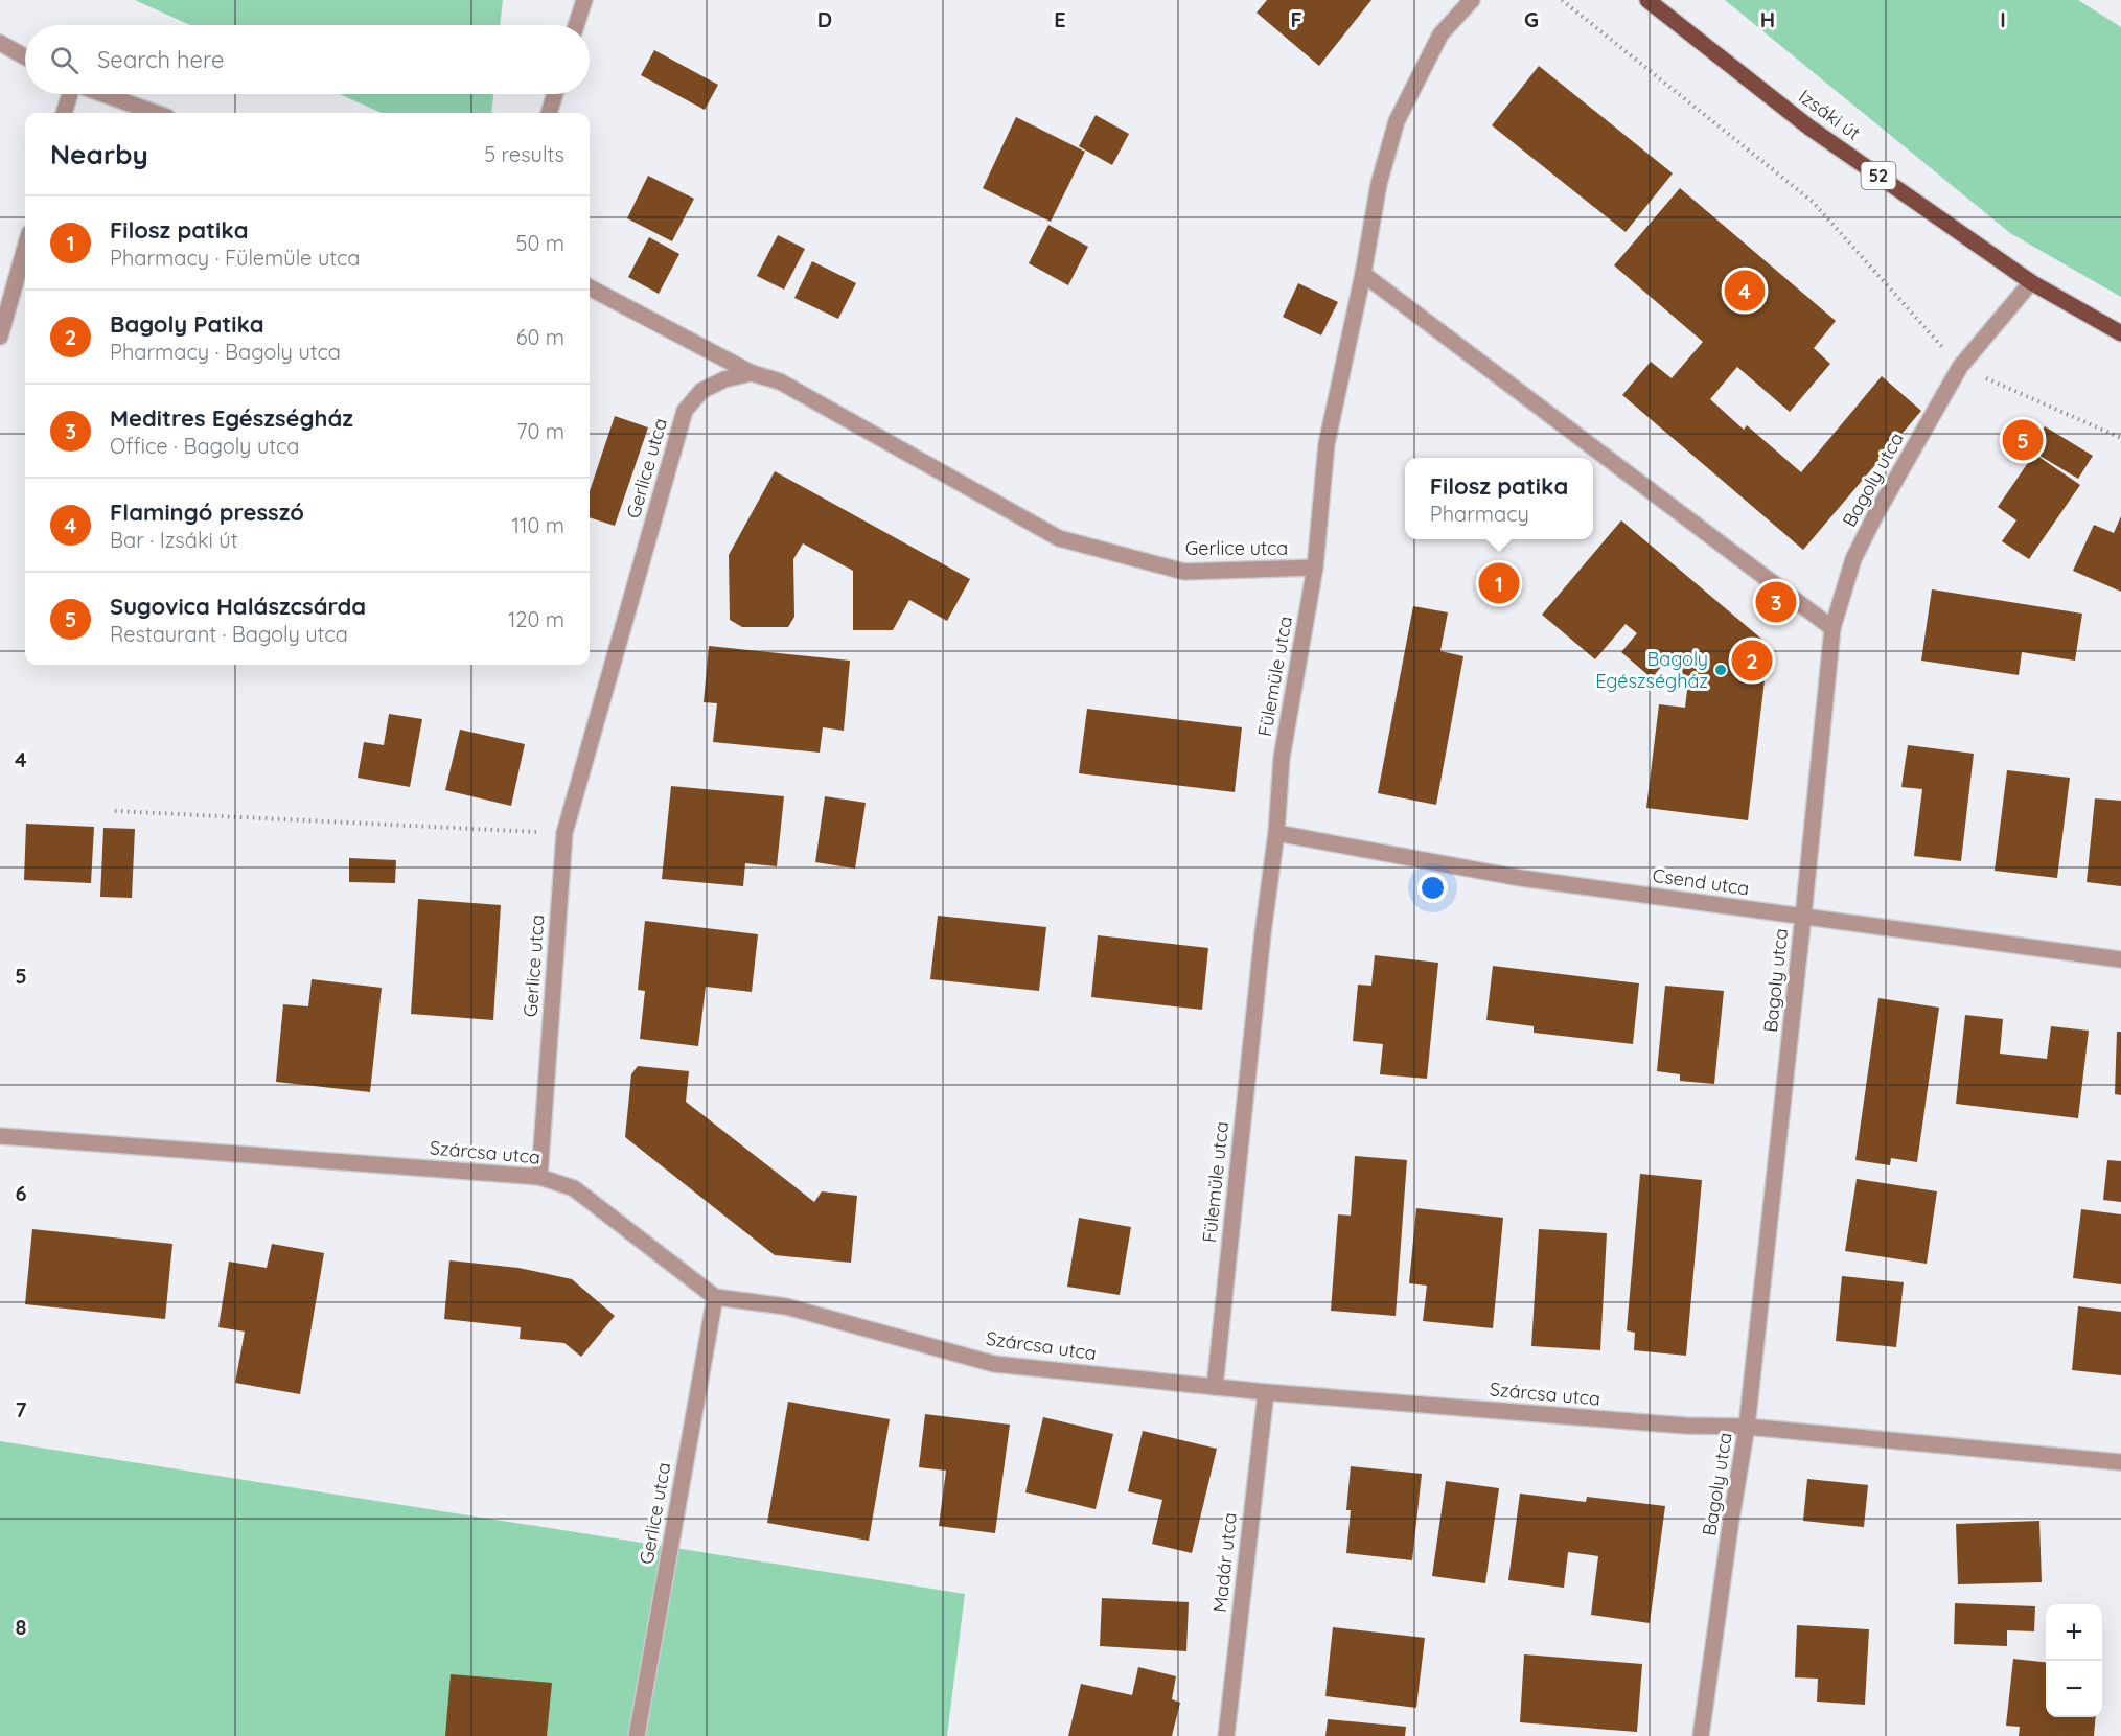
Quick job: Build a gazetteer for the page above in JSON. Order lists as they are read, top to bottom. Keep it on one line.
{"streets":{"main road":["Izsáki út","52"],"street":["Gerlice utca","Bagoly utca","Fülemüle utca","Csend utca","Szárcsa utca","Madár utca"]},"crossings":[["Izsáki út","Bagoly utca"],["Gerlice utca","Fülemüle utca"],["Gerlice utca","Szárcsa utca"],["Bagoly utca","Csend utca"],["Bagoly utca","Szárcsa utca"],["Fülemüle utca","Csend utca"],["Fülemüle utca","Szárcsa utca"],["Szárcsa utca","Madár utca"]],"places":["Bagoly Egészségház"],"page":{"search":"Search here","heading":["Nearby","5 results"],"list":[{"mark":"1","name":"Filosz patika","note":"Pharmacy · Fülemüle utca","value":"50 m"},{"mark":"2","name":"Bagoly Patika","note":"Pharmacy · Bagoly utca","value":"60 m"},{"mark":"3","name":"Meditres Egészségház","note":"Office · Bagoly utca","value":"70 m"},{"mark":"4","name":"Flamingó presszó","note":"Bar · Izsáki út","value":"110 m"},{"mark":"5","name":"Sugovica Halászcsárda","note":"Restaurant · Bagoly utca","value":"120 m"}],"pins":["4","5","1","3","2"],"popup":["Filosz patika","Pharmacy"],"map_buttons":["+","−"]},"grid":{"columns":["D","E","F","G","H","I"],"rows":["4","5","6","7","8"]}}
